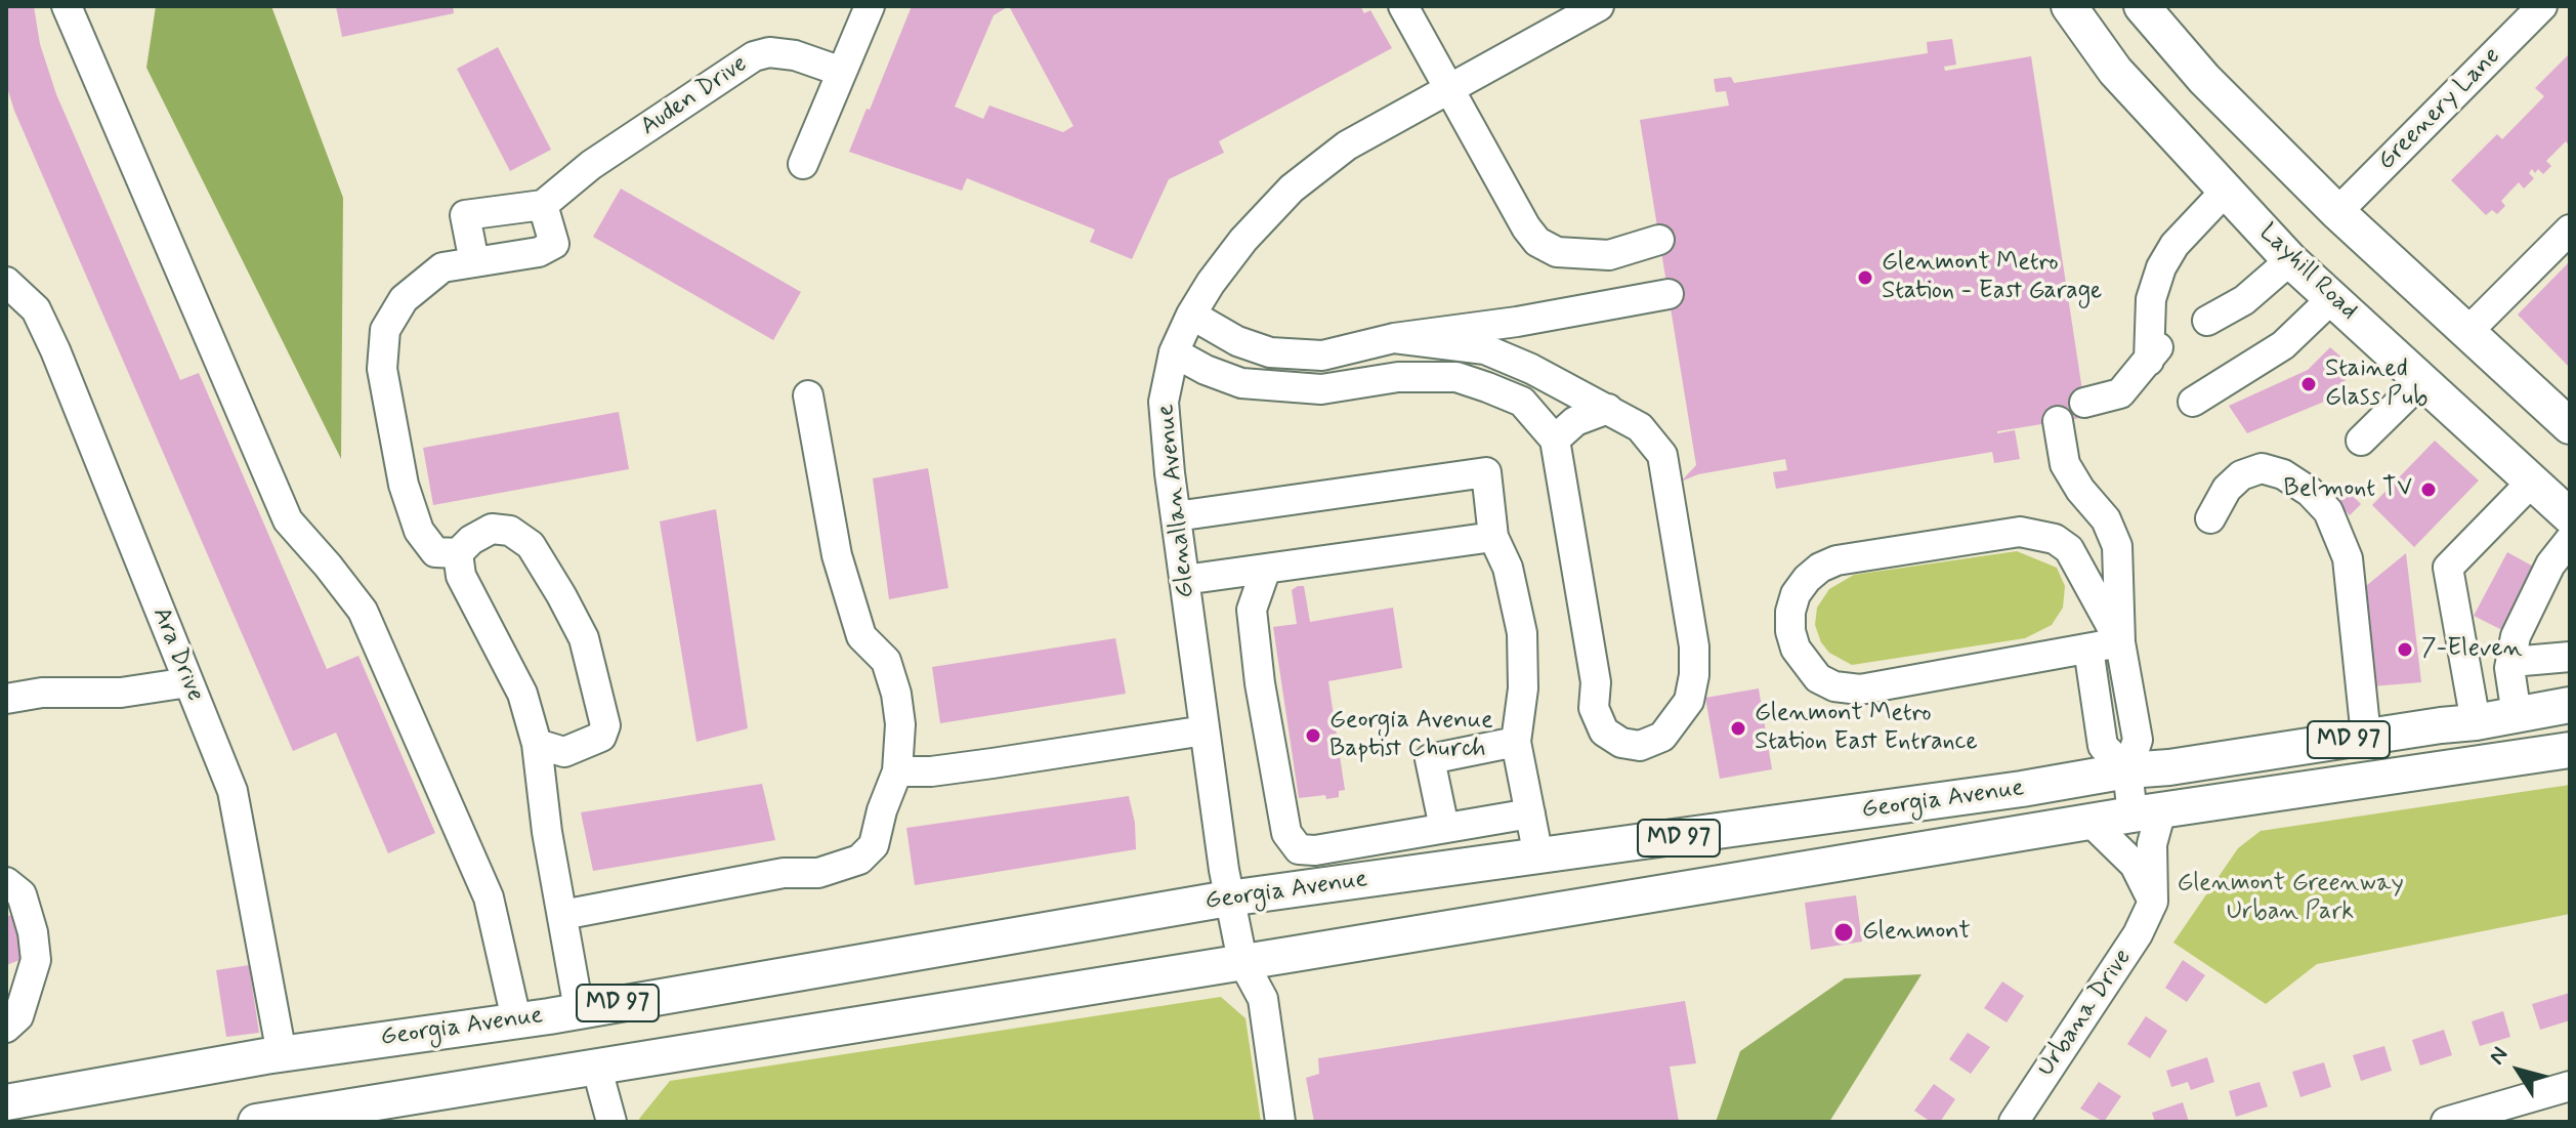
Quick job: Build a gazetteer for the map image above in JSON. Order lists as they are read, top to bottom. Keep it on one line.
{"streets":{"main road":["Layhill Road","MD 97","Georgia Avenue"],"street":["Auden Drive","Greenery Lane","Glenallan Avenue","Ara Drive","Urbana Drive"]},"crossings":[["Glenallan Avenue","Georgia Avenue"],["Ara Drive","Georgia Avenue"],["Georgia Avenue","Urbana Drive"]],"parks":["Glenmont Greenway Urban Park"],"places":["Glenmont Metro Station - East Garage","Stained Glass Pub","Belmont TV","7-Eleven","Glenmont Metro Station East Entrance","Georgia Avenue Baptist Church","Glenmont"],"north":"top left"}
